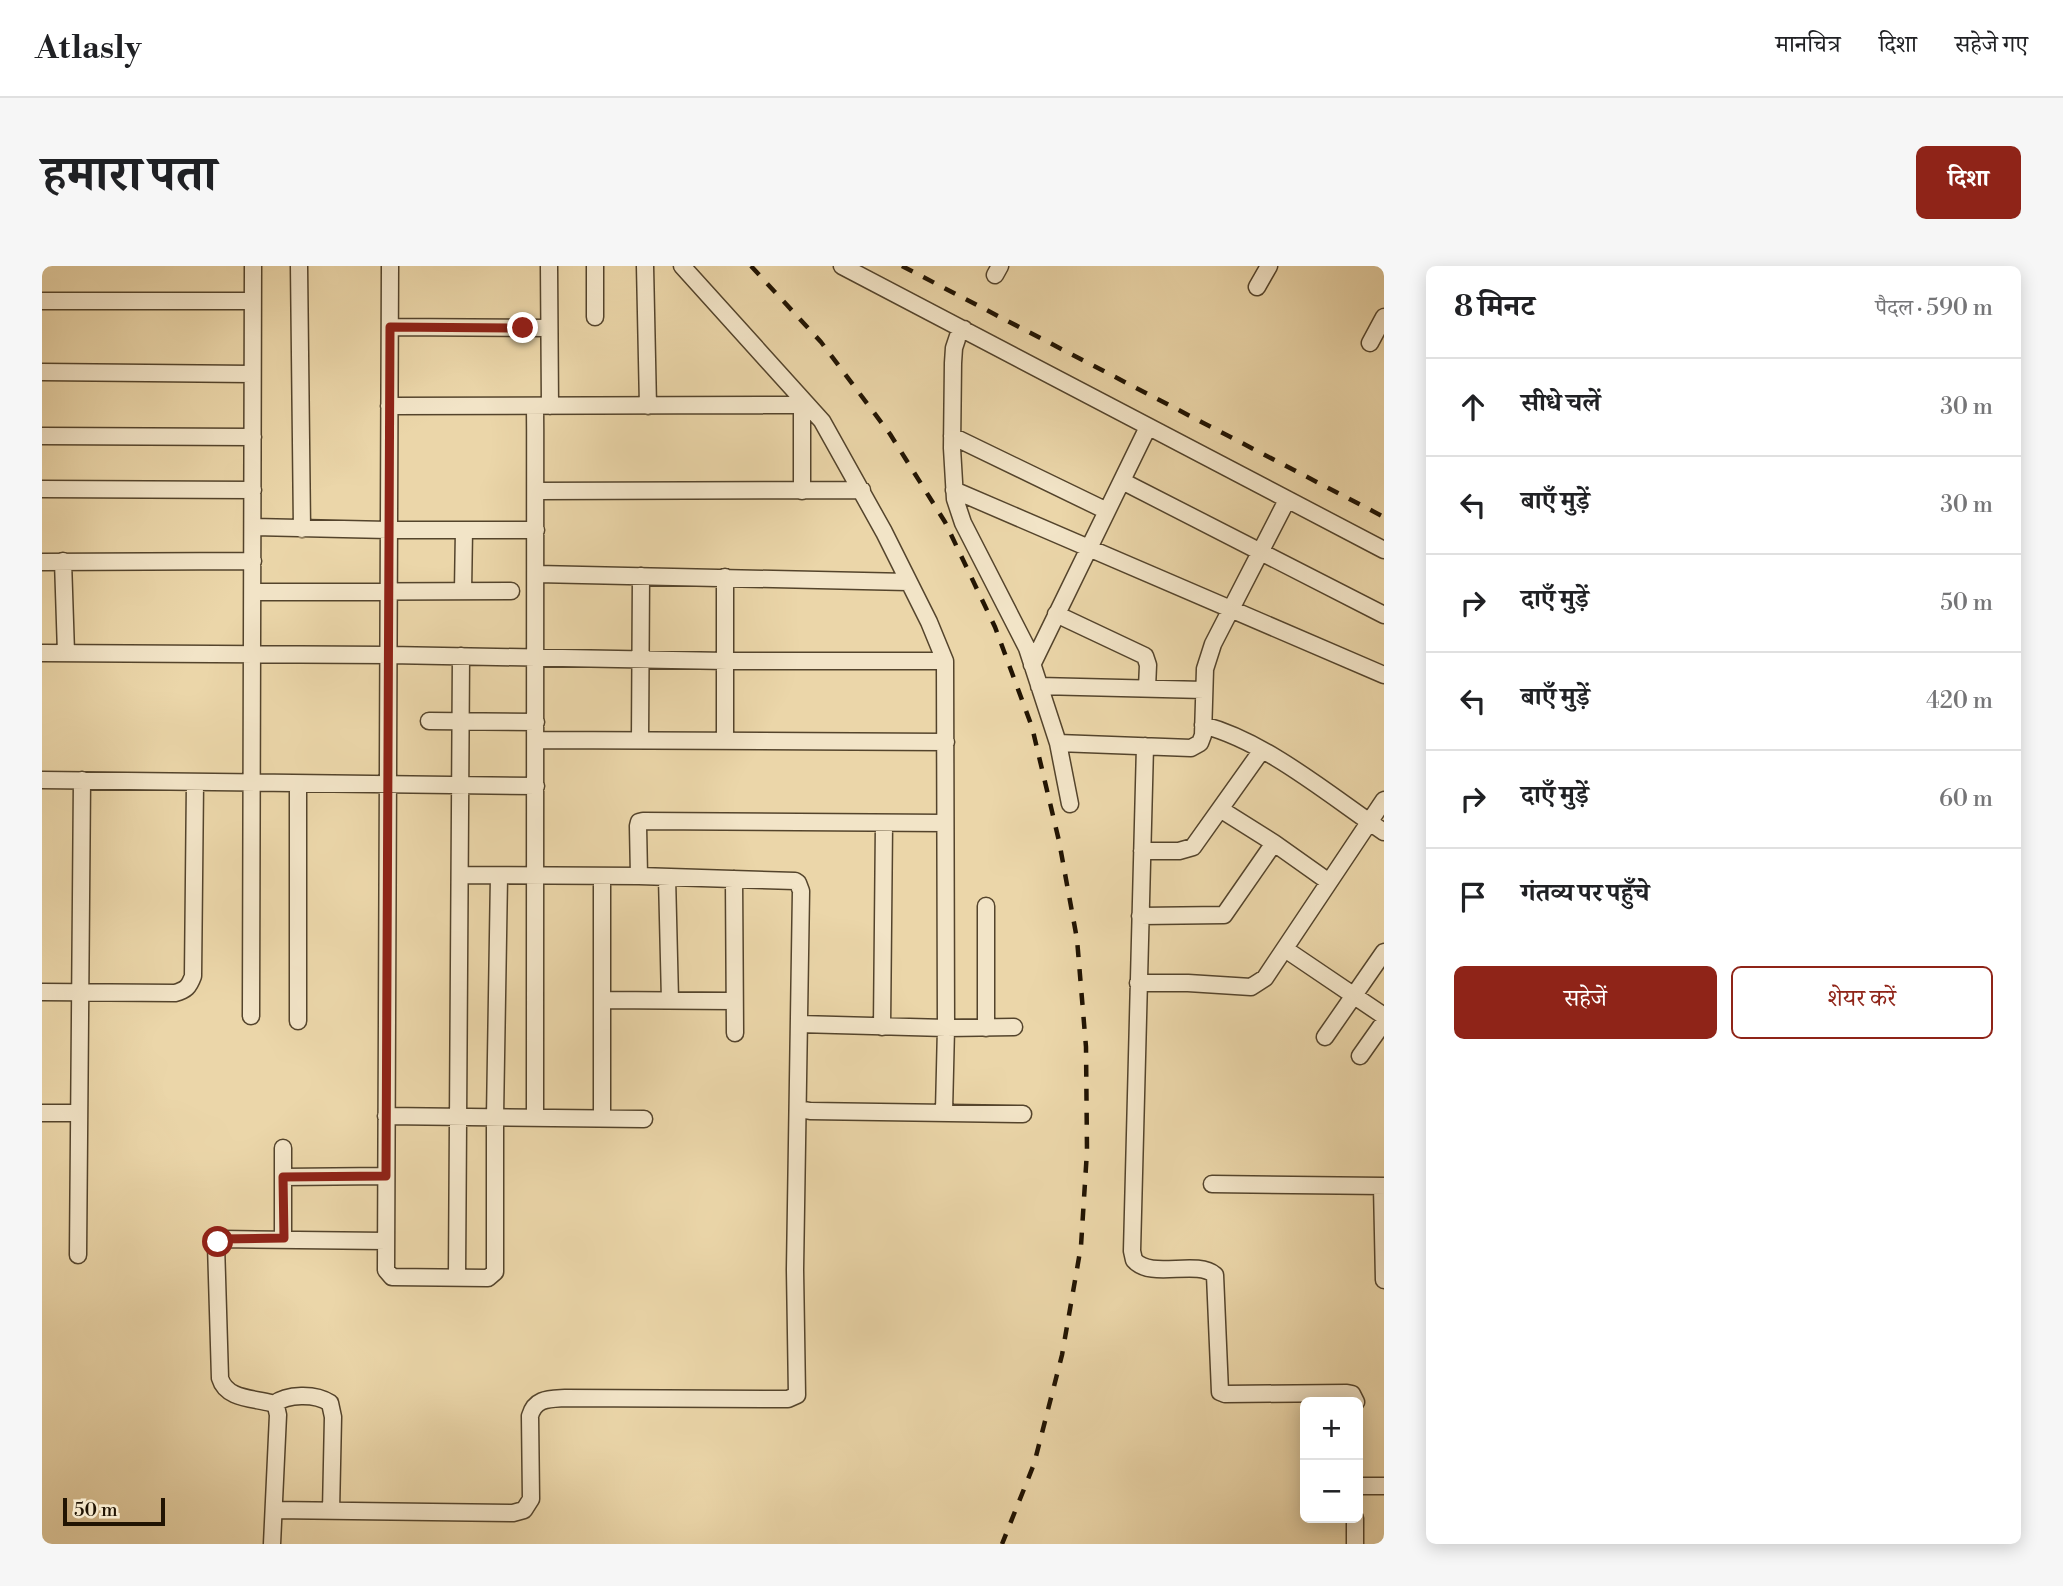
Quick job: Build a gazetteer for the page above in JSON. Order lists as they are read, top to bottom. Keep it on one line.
{"scale_bar":"50 m","page":{"header":"Atlasly","nav":["मानचित्र","दिशा","सहेजे गए"],"title":"हमारा पता","buttons":["दिशा",["सहेजें","शेयर करें"]],"heading":["8 मिनट","पैदल · 590 m"],"list":[["सीधे चलें","30 m"],["बाएँ मुड़ें","30 m"],["दाएँ मुड़ें","50 m"],["बाएँ मुड़ें","420 m"],["दाएँ मुड़ें","60 m"],"गंतव्य पर पहुँचे"],"map_buttons":["+","−"],"scale":"50 m"}}
